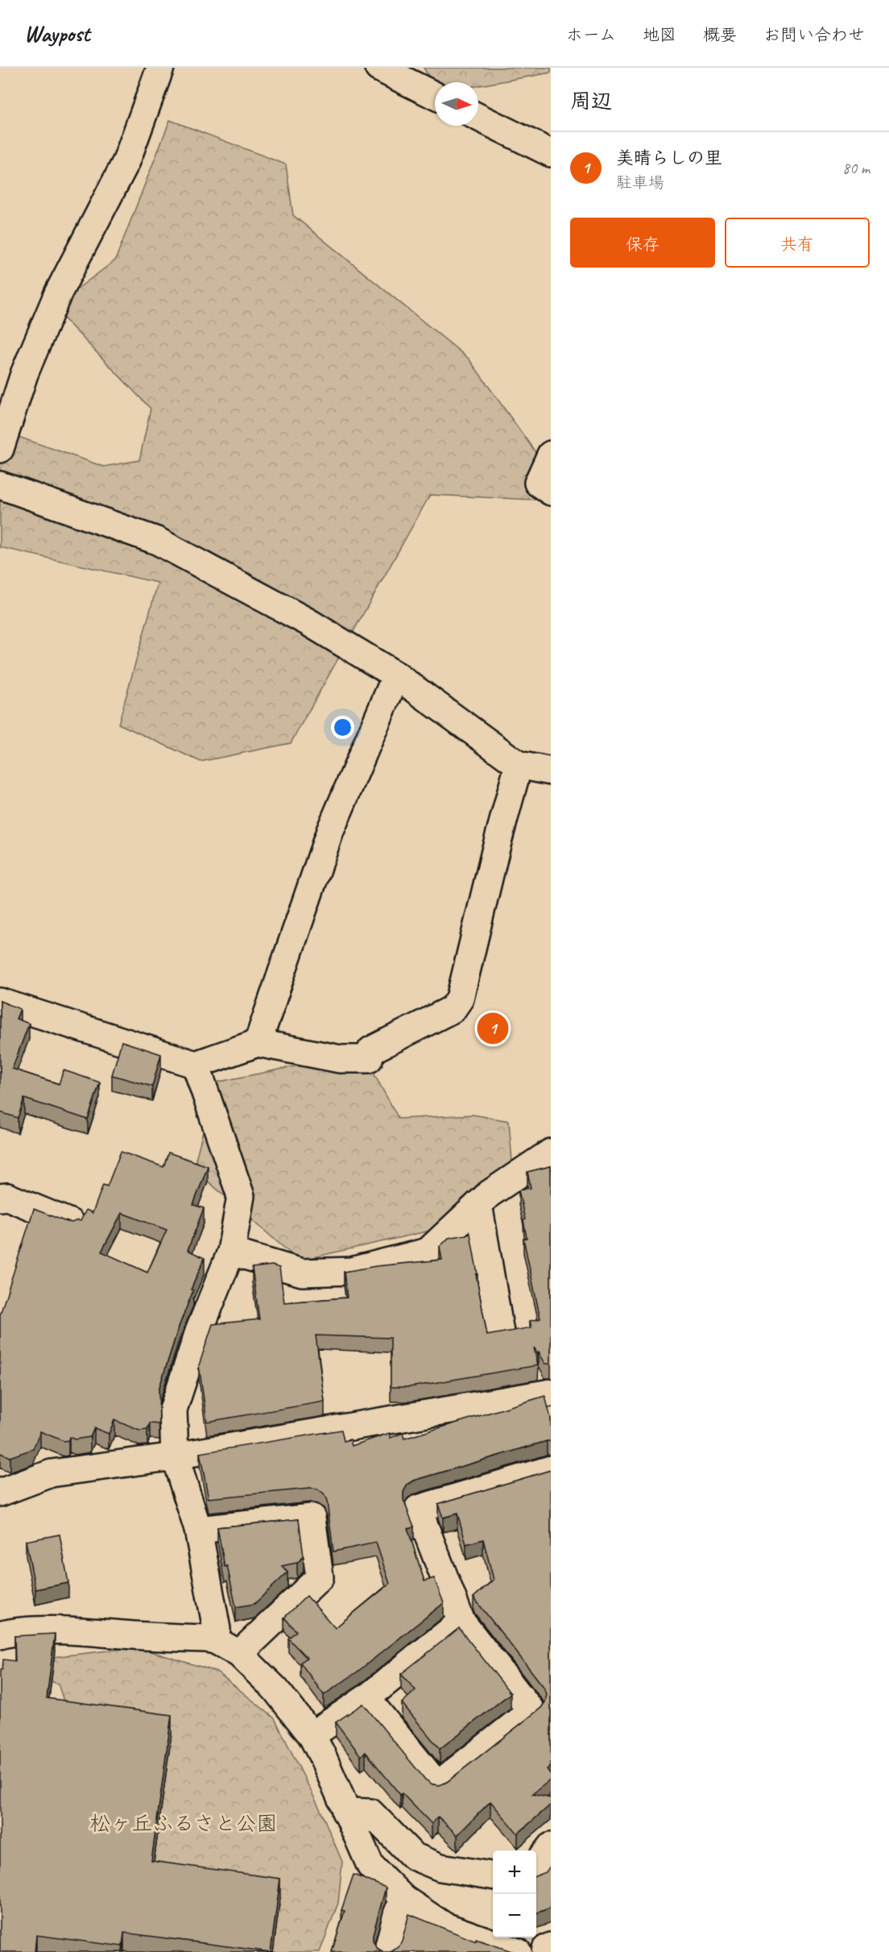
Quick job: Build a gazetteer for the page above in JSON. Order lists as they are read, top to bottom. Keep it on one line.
{"parks":["松ヶ丘ふるさと公園"],"north":"right","page":{"header":"Waypost","nav":["ホーム","地図","概要","お問い合わせ"],"heading":"周辺","list":[{"mark":"1","name":"美晴らしの里","note":"駐車場","value":"80 m"}],"buttons":["保存","共有"],"pins":"1","map_buttons":["+","−"]}}
